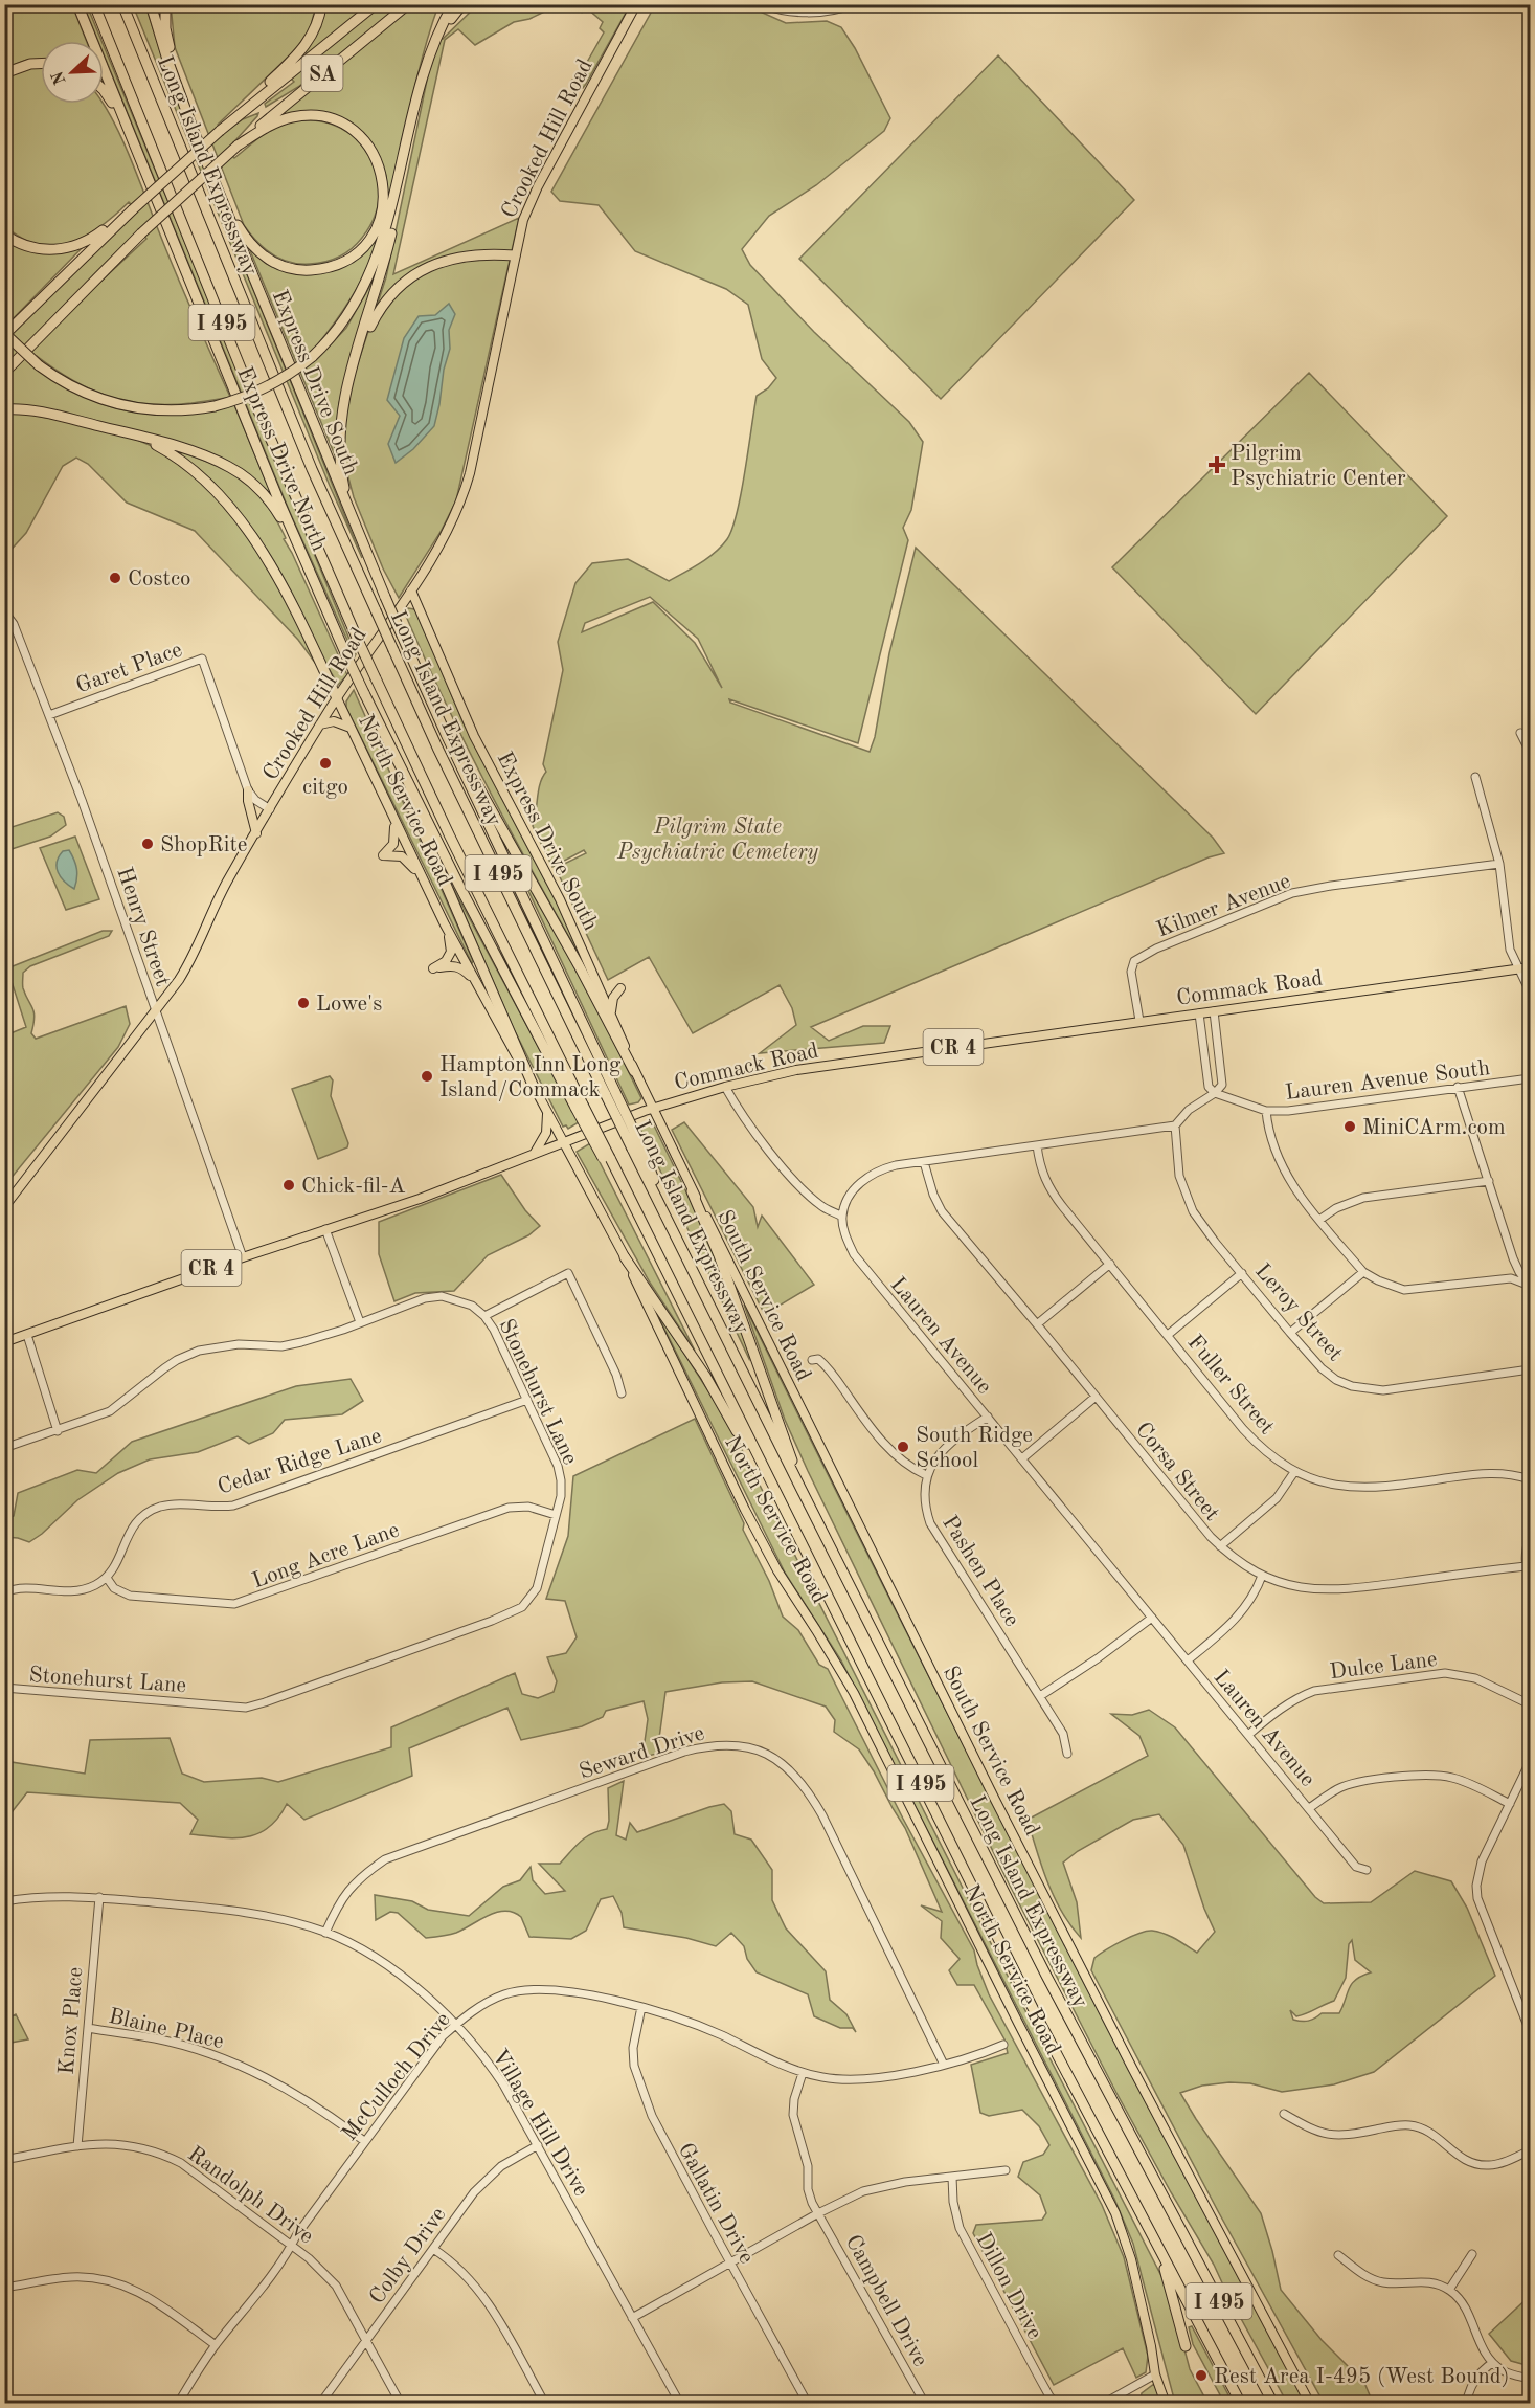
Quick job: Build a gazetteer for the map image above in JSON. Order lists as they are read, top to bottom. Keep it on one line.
{"streets":{"highway":["SA","Long Island Expressway","I 495","Express Drive South","Express Drive North"],"main road":["Crooked Hill Road","North Service Road","Commack Road","CR 4","South Service Road"],"street":["Garet Place","Kilmer Avenue","Henry Street","Lauren Avenue South","Leroy Street","Lauren Avenue","Fuller Street","Stonehurst Lane","Cedar Ridge Lane","Corsa Street","Long Acre Lane","Pashen Place","Dulce Lane","Seward Drive","Knox Place","Blaine Place","McCulloch Drive","Village Hill Drive","Randolph Drive","Gallatin Drive","Colby Drive","Dillon Drive","Campbell Drive"]},"crossings":[["Crooked Hill Road","Express Drive South"],["Crooked Hill Road","North Service Road"],["Crooked Hill Road","Henry Street"],["Express Drive South","Commack Road"],["Express Drive South","South Service Road"],["Garet Place","Henry Street"],["North Service Road","Commack Road"],["Kilmer Avenue","Commack Road"],["Henry Street","Commack Road"],["Commack Road","South Service Road"],["Lauren Avenue","Dulce Lane"],["Stonehurst Lane","Cedar Ridge Lane"],["Stonehurst Lane","Long Acre Lane"],["Cedar Ridge Lane","Long Acre Lane"],["Seward Drive","McCulloch Drive"],["Seward Drive","Village Hill Drive"],["Knox Place","Blaine Place"],["Knox Place","Village Hill Drive"],["Knox Place","Randolph Drive"],["Blaine Place","McCulloch Drive"],["McCulloch Drive","Village Hill Drive"],["McCulloch Drive","Randolph Drive"],["McCulloch Drive","Gallatin Drive"],["McCulloch Drive","Campbell Drive"],["Village Hill Drive","Colby Drive"],["Randolph Drive","Colby Drive"]],"parks":["Pilgrim State Psychiatric Cemetery"],"places":{"health":["Pilgrim Psychiatric Center"],"other":["Costco","citgo","ShopRite","Lowe's","Hampton Inn Long Island/Commack","MiniCArm.com","Chick-fil-A","South Ridge School","Rest Area I-495 (West Bound)"]},"north":"bottom left"}
